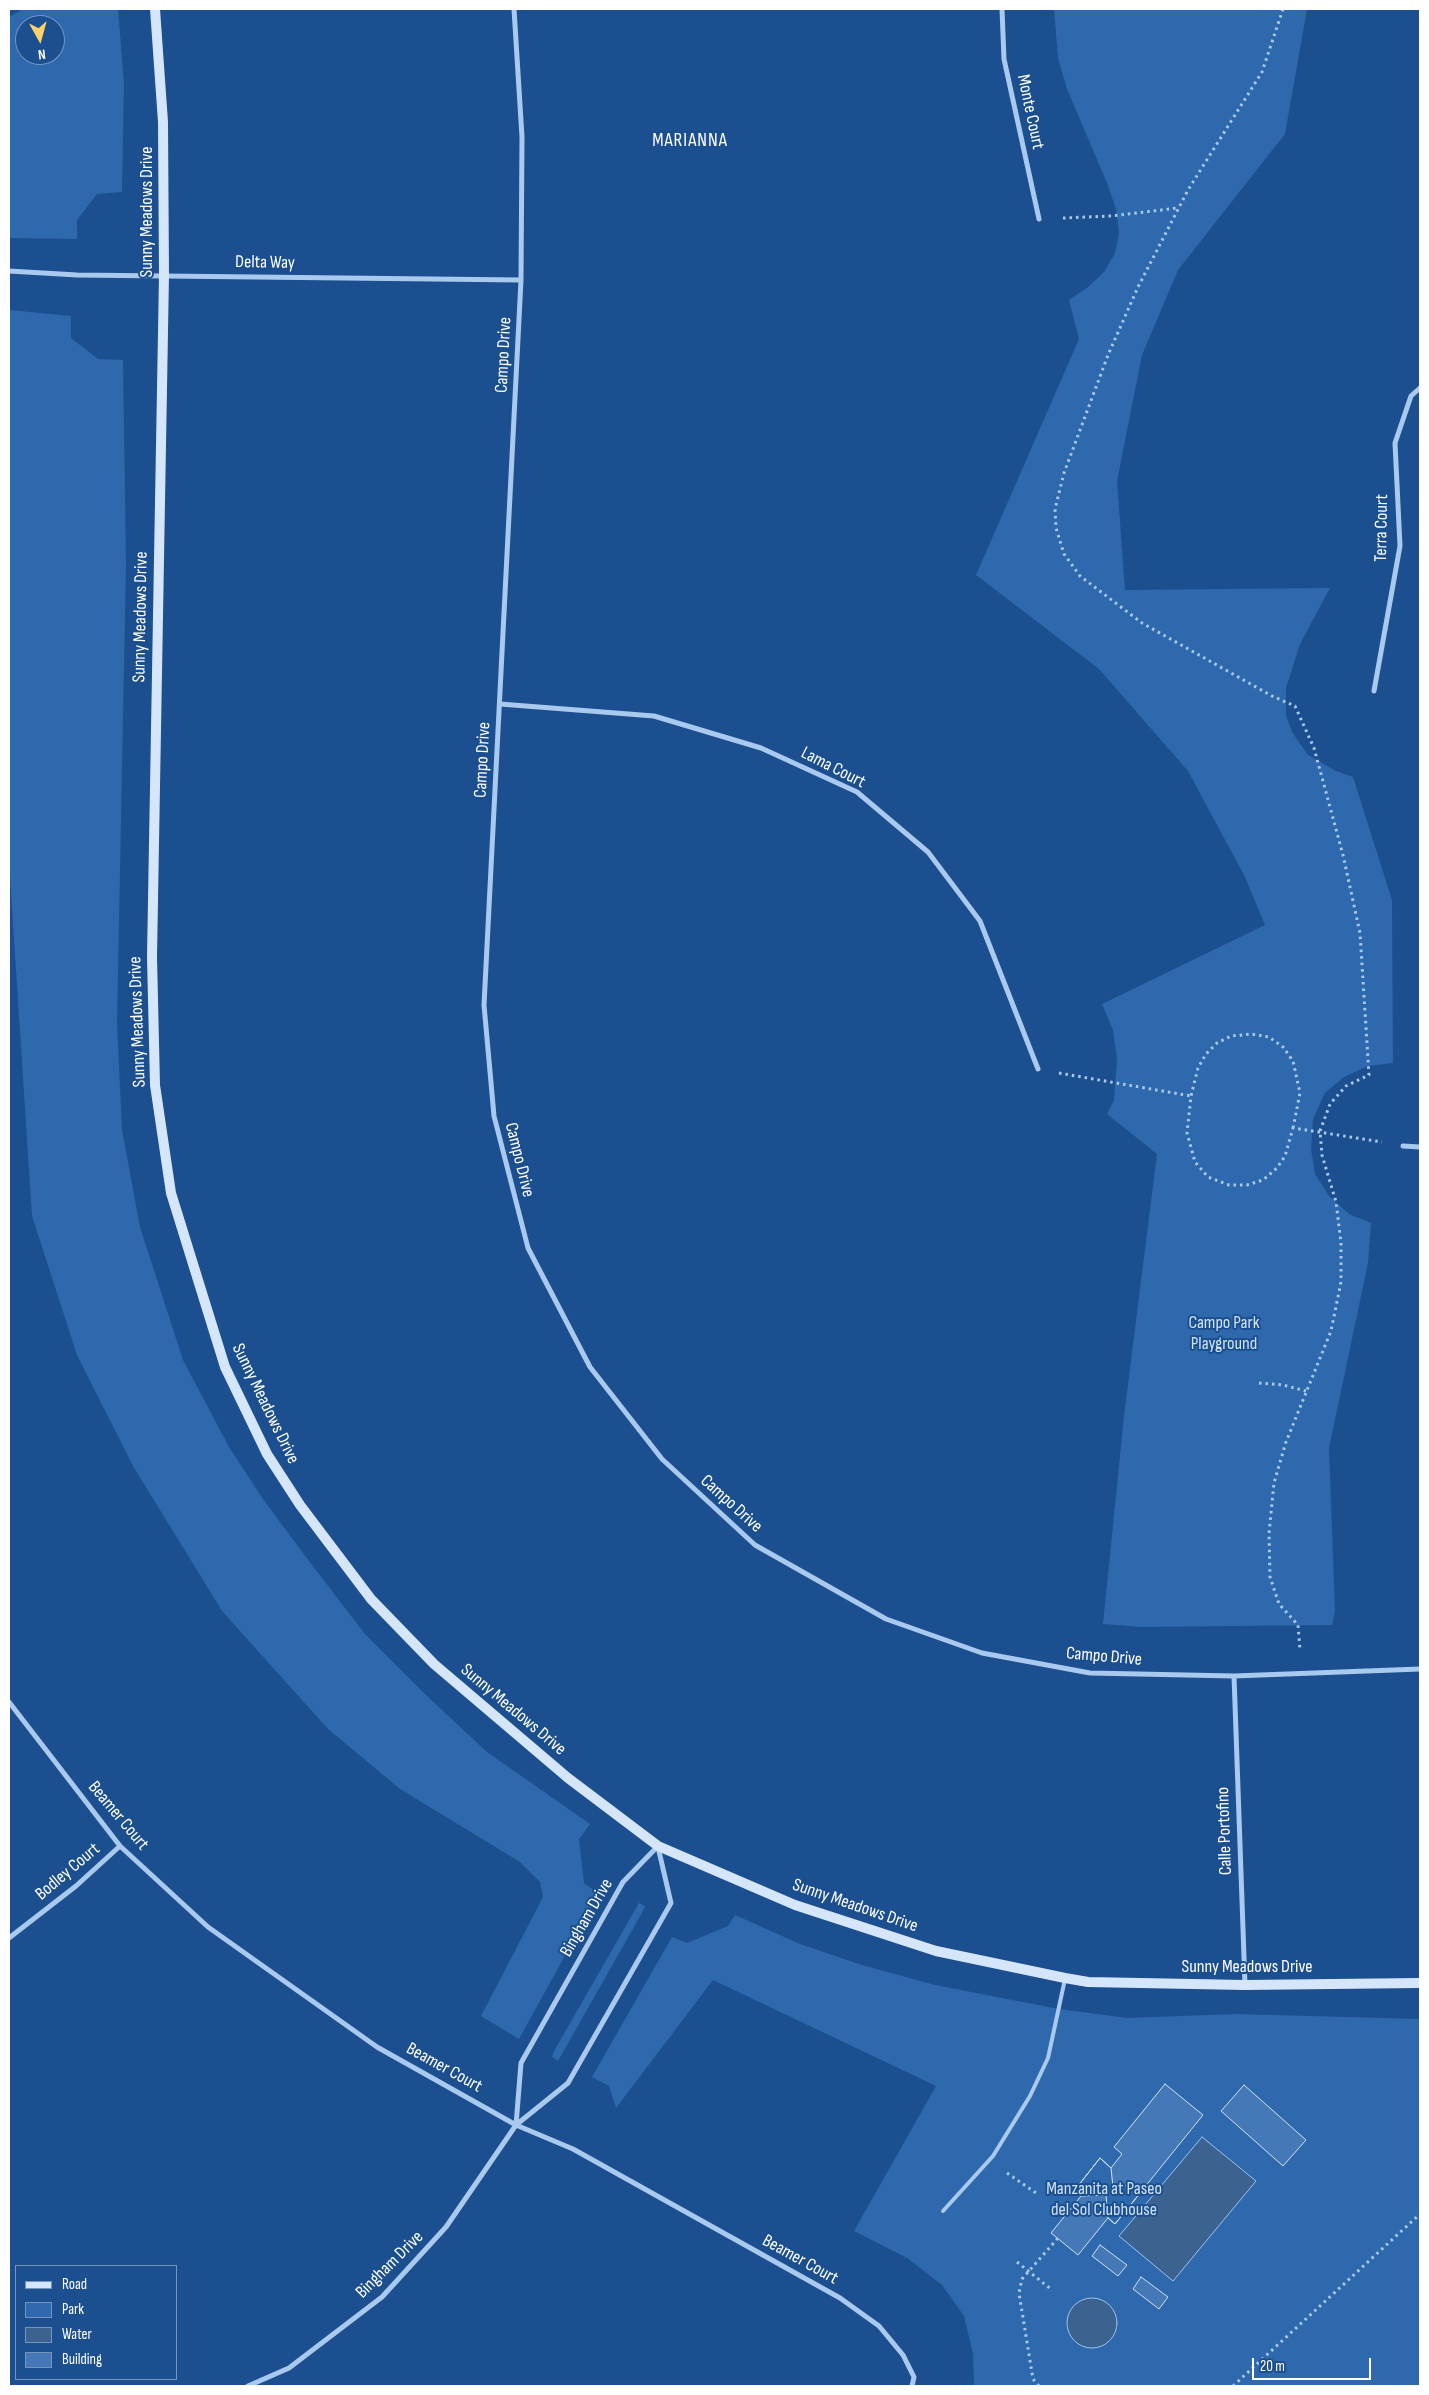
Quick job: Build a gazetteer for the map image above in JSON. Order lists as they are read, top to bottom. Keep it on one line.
{"streets":{"street":["Monte Court","Sunny Meadows Drive","Delta Way","Campo Drive","Terra Court","Lama Court","Beamer Court","Calle Portofino","Bodley Court","Bingham Drive"]},"crossings":[["Sunny Meadows Drive","Delta Way"],["Sunny Meadows Drive","Calle Portofino"],["Sunny Meadows Drive","Bingham Drive"],["Delta Way","Campo Drive"],["Campo Drive","Lama Court"],["Campo Drive","Calle Portofino"],["Beamer Court","Bodley Court"],["Beamer Court","Bingham Drive"]],"districts":["MARIANNA"],"parks":["Campo Park Playground","Manzanita at Paseo del Sol Clubhouse"],"legend":["Road","Park","Water","Building"],"scale_bar":"20 m","north":"bottom"}
